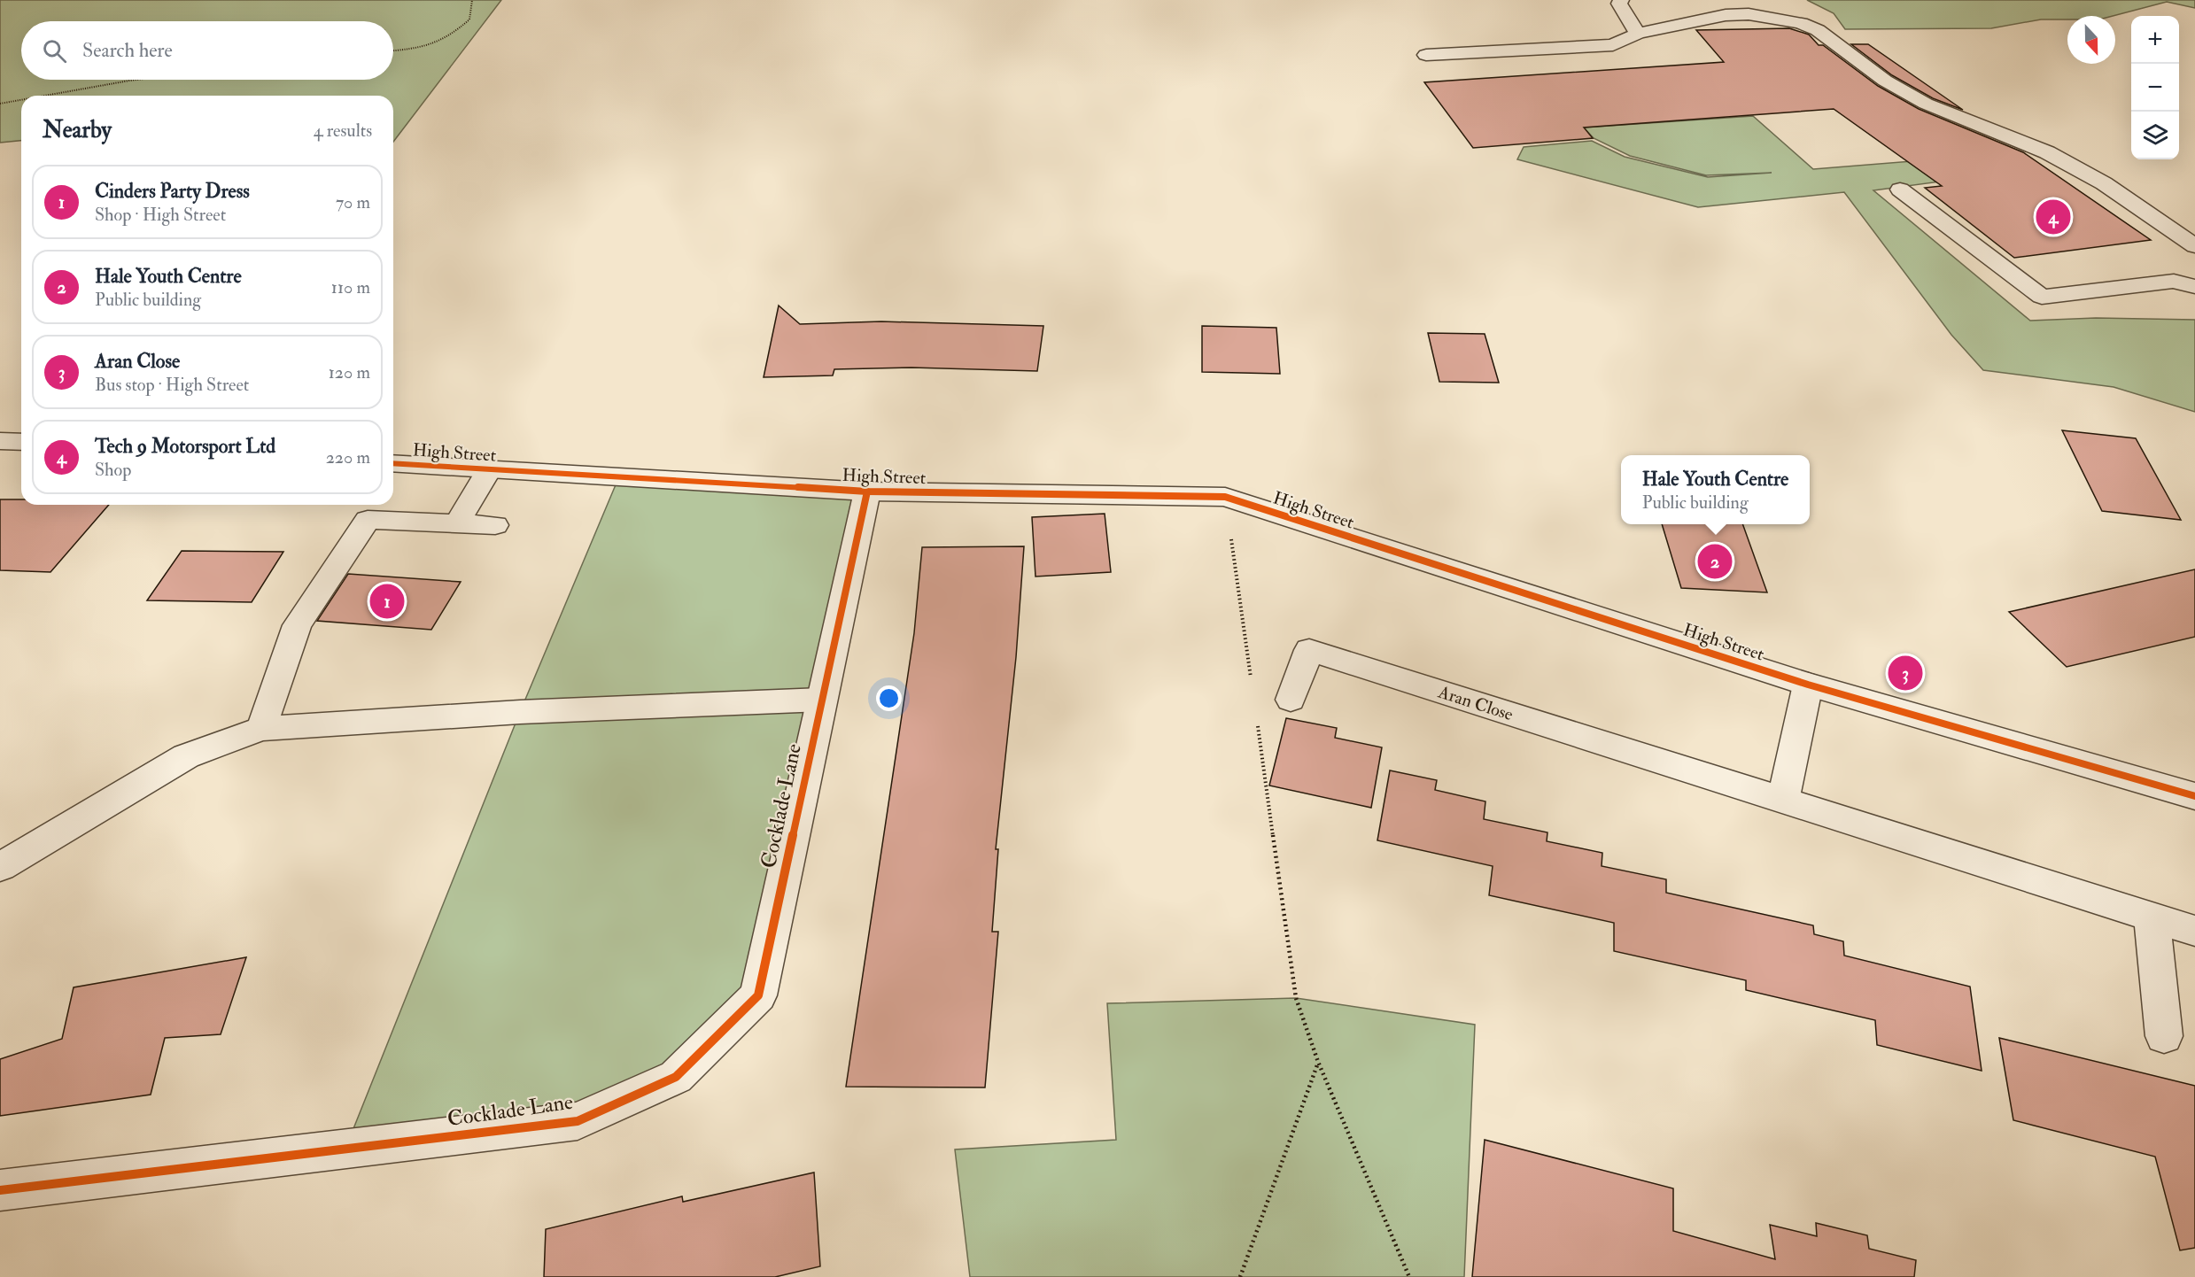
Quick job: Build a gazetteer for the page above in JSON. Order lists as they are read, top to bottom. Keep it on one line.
{"streets":{"street":["High Street","Aran Close","Cocklade Lane"]},"crossings":[["High Street","Cocklade Lane"]],"north":"bottom","page":{"map_buttons":["+","−"],"search":"Search here","heading":["Nearby","4 results"],"list":[{"mark":"1","name":"Cinders Party Dress","note":"Shop · High Street","value":"70 m"},{"mark":"2","name":"Hale Youth Centre","note":"Public building","value":"110 m"},{"mark":"3","name":"Aran Close","note":"Bus stop · High Street","value":"120 m"},{"mark":"4","name":"Tech 9 Motorsport Ltd","note":"Shop","value":"220 m"}],"pins":["4","2","1","3"],"popup":["Hale Youth Centre","Public building"]}}
